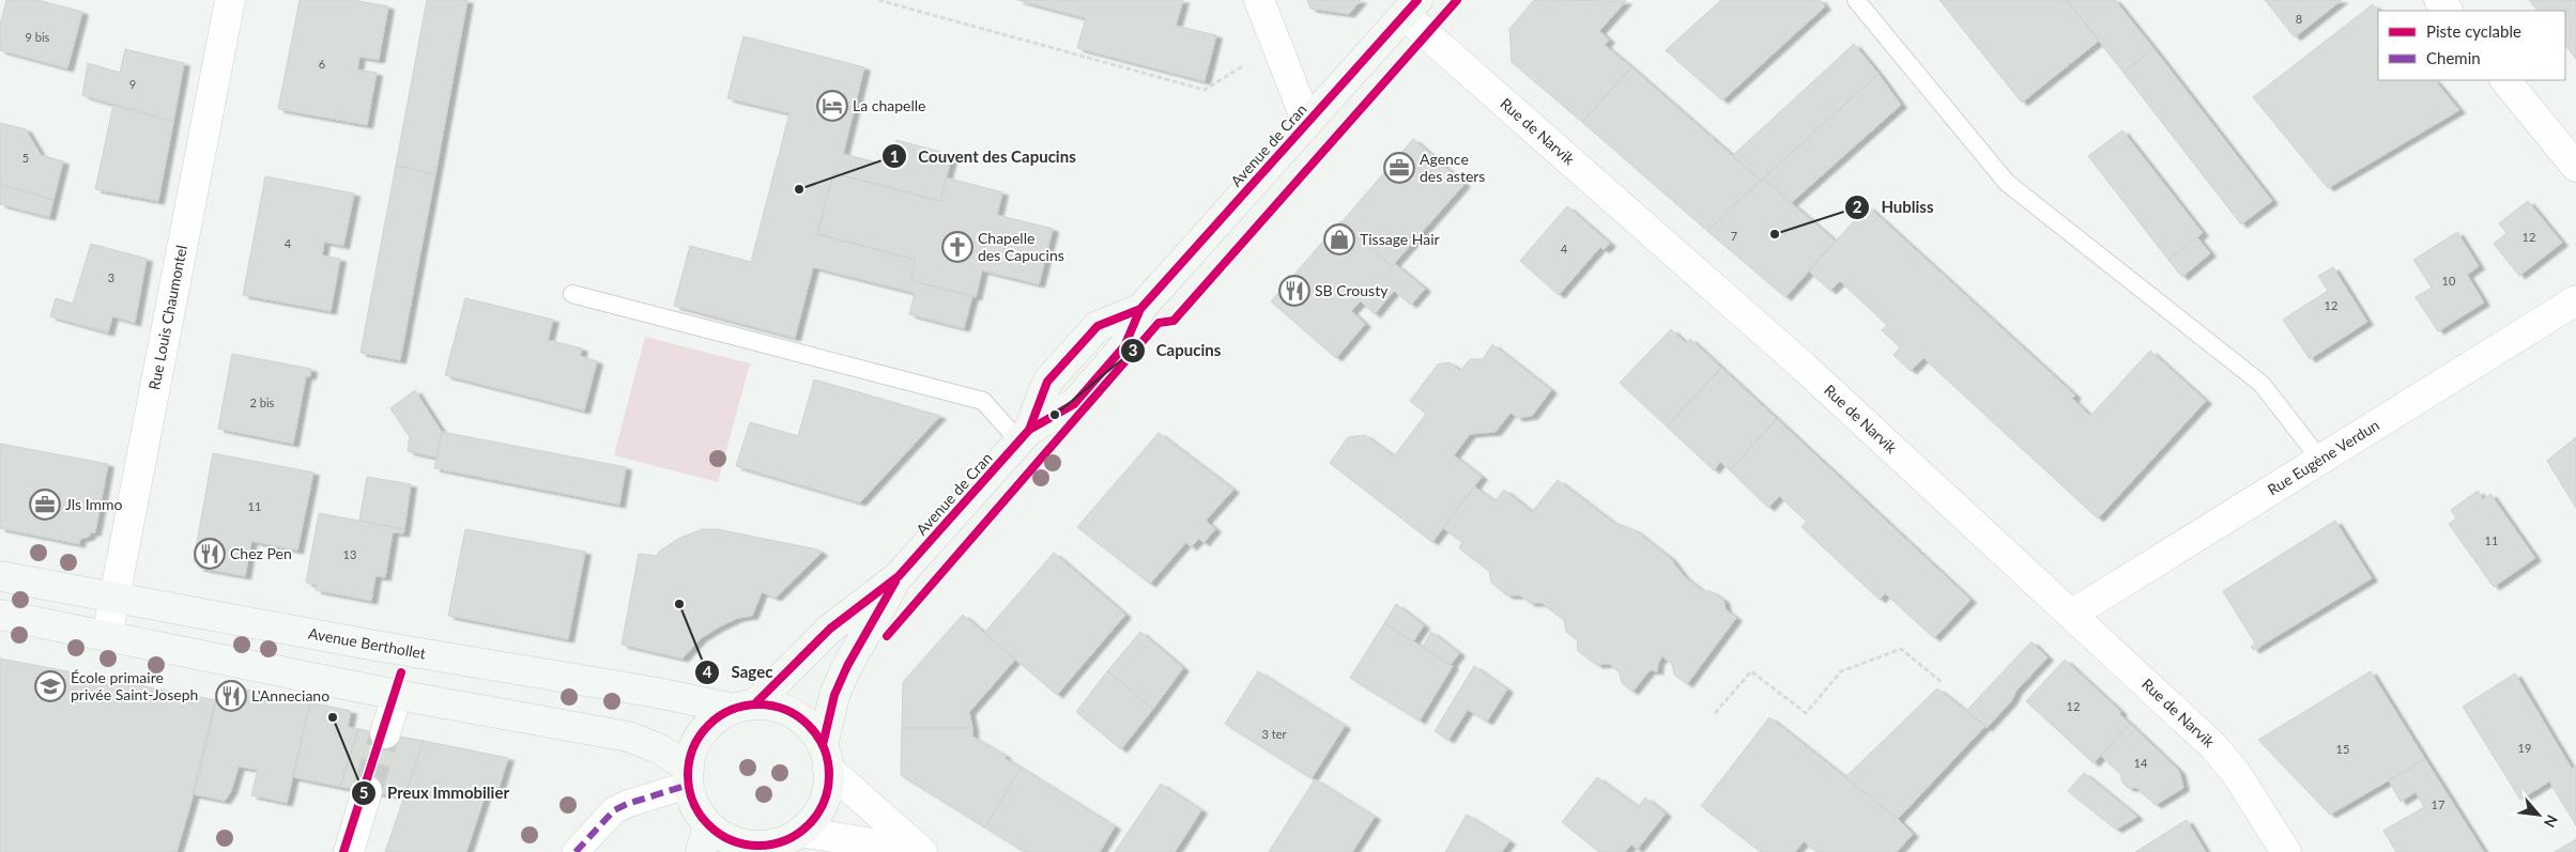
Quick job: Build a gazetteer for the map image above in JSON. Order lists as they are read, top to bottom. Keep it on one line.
{"streets":{"main road":["Avenue de Cran","Avenue Berthollet"],"street":["Rue de Narvik","Rue Louis Chaumontel","Rue Eugène Verdun"]},"crossings":[["Rue de Narvik","Avenue de Cran"],["Rue de Narvik","Rue Eugène Verdun"],["Avenue de Cran","Avenue Berthollet"],["Rue Louis Chaumontel","Avenue Berthollet"]],"places":{"hotel":["La chapelle"],"office":["Agence des asters","Jls Immo"],"other":["Couvent des Capucins","Hubliss","Capucins","Sagec","Preux Immobilier"],"shop":["Tissage Hair"],"church":["Chapelle des Capucins"],"restaurant":["SB Crousty","Chez Pen","L'Anneciano"],"school or university":["École primaire privée Saint-Joseph"]},"house_numbers":["8","9 bis","6","9","5","7","12","4","4","3","10","12","2 bis","11","11","13","12","3 ter","19","15","14","17"],"legend":["Piste cyclable","Chemin"],"north":"bottom right"}
